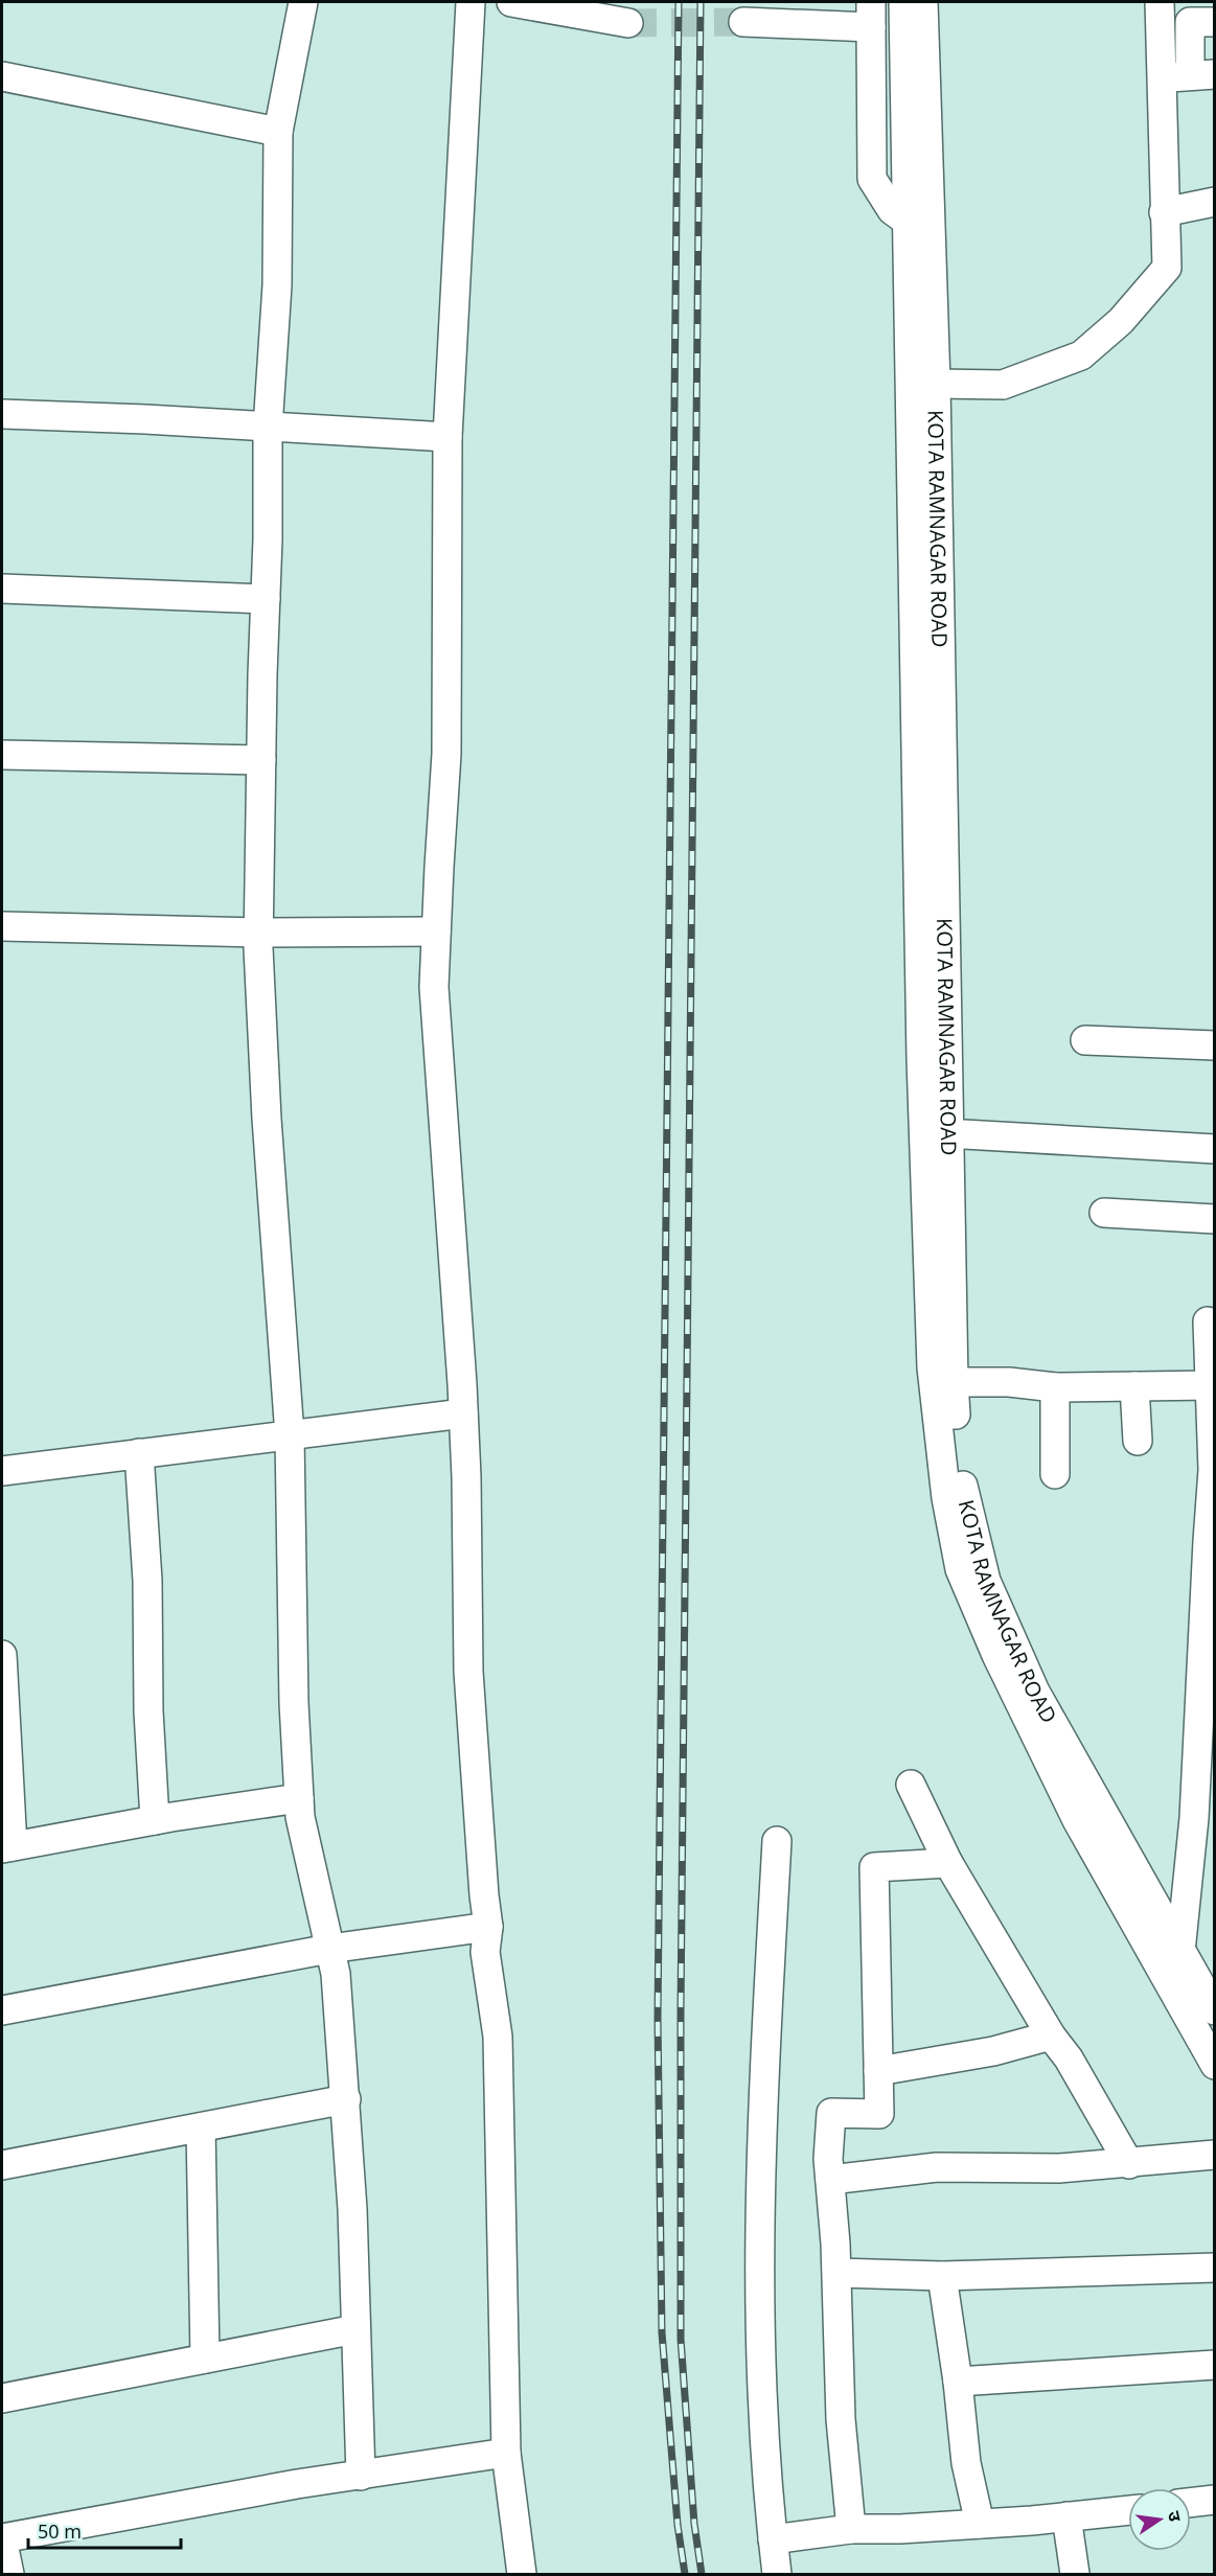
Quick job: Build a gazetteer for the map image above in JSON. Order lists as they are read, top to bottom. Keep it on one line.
{"streets":{"street":["KOTA RAMNAGAR ROAD"]},"scale_bar":"50 m","north":"right"}
